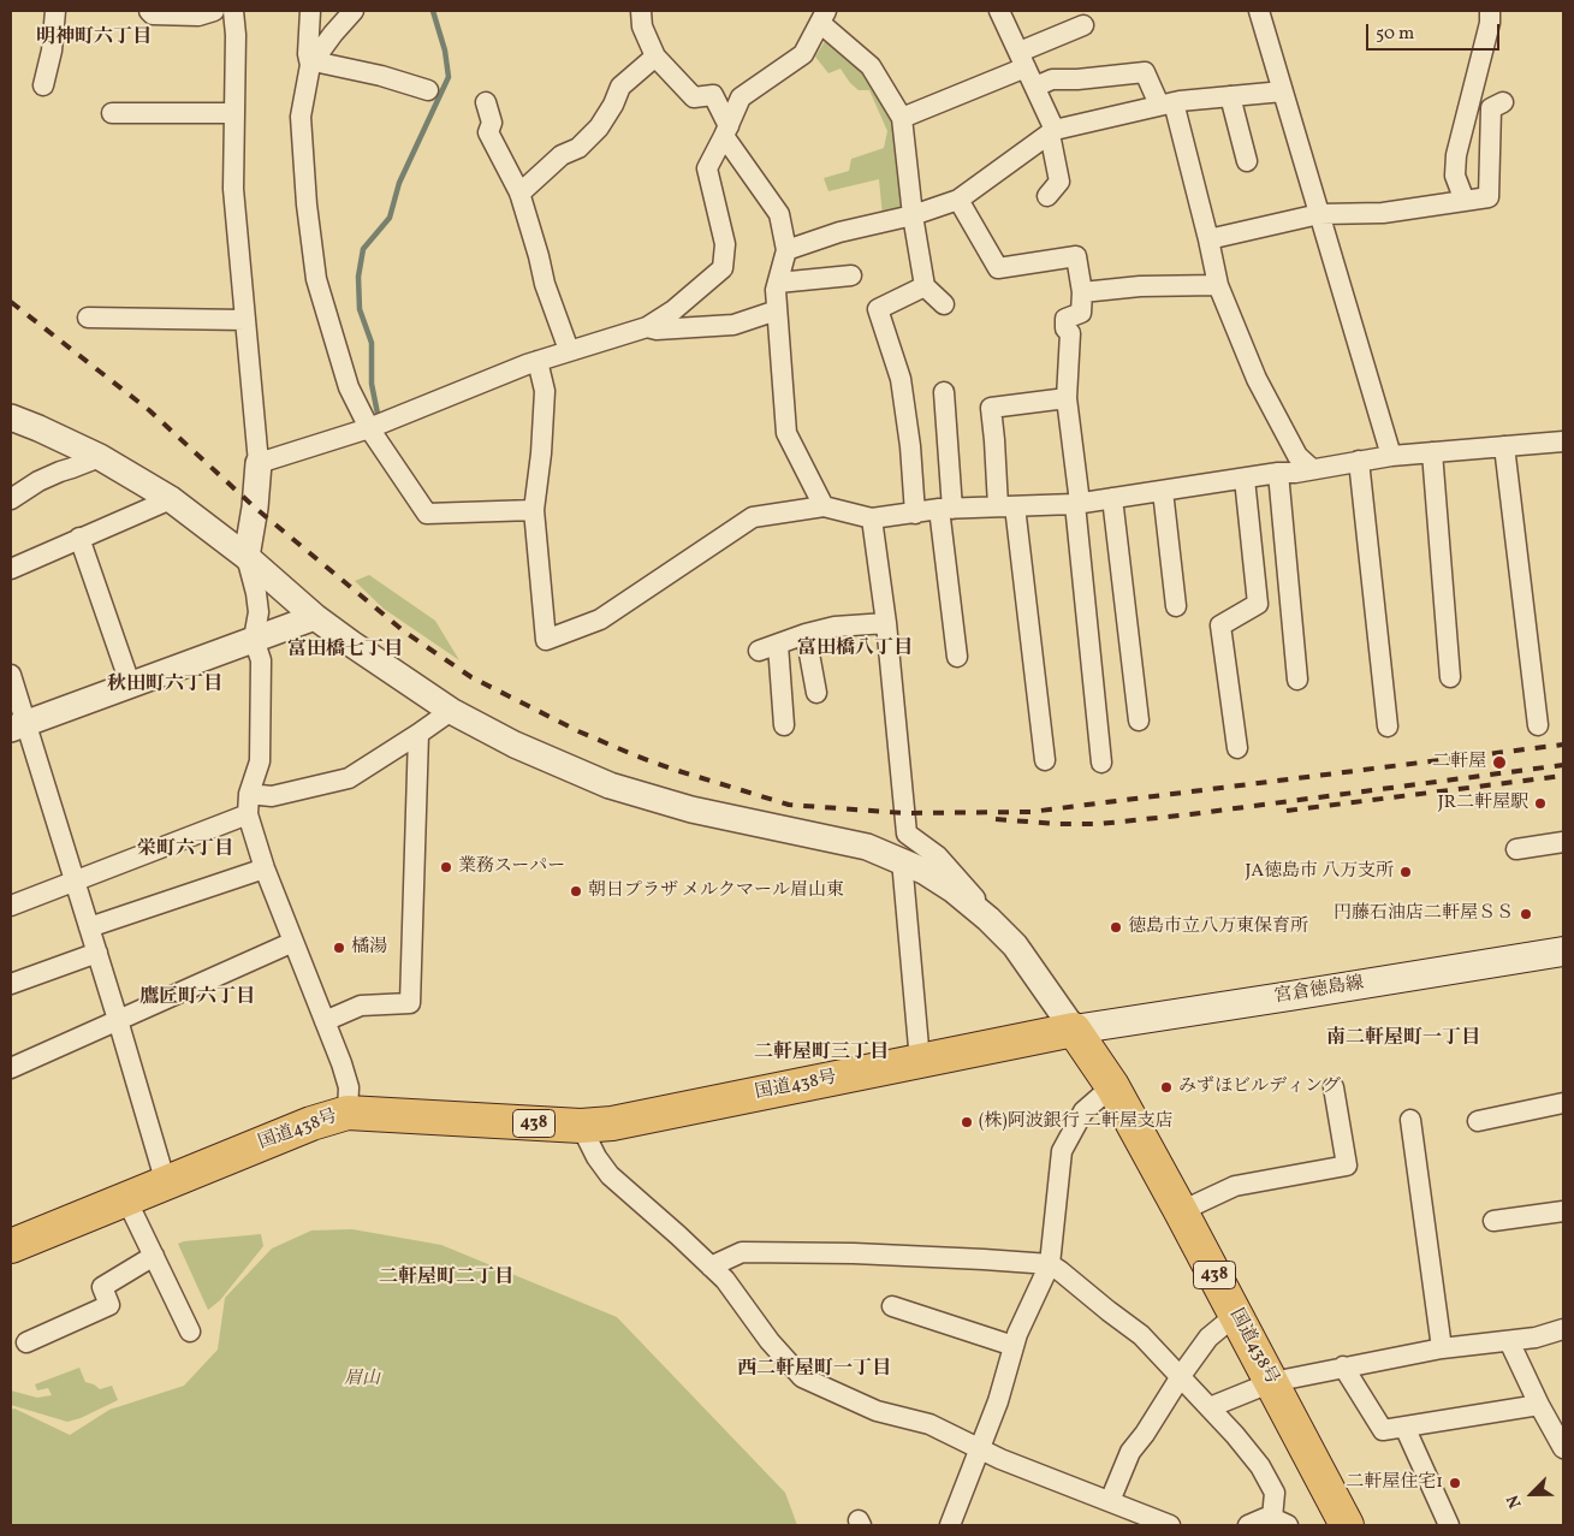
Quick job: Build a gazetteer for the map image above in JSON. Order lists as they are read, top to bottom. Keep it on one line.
{"streets":{"highway":["国道438号","438"],"main road":["宮倉徳島線"]},"crossings":[["宮倉徳島線","国道438号"]],"districts":["明神町六丁目","富田橋八丁目","富田橋七丁目","秋田町六丁目","栄町六丁目","鷹匠町六丁目","南二軒屋町一丁目","二軒屋町三丁目","二軒屋町二丁目","西二軒屋町一丁目"],"parks":["眉山"],"places":["二軒屋","JR二軒屋駅","業務スーパー","JA徳島市 八万支所","朝日プラザ メルクマール眉山東","円藤石油店二軒屋ＳＳ","徳島市立八万東保育所","橘湯","みずほビルディング","(株)阿波銀行 二軒屋支店","二軒屋住宅1"],"scale_bar":"50 m","north":"bottom left"}
